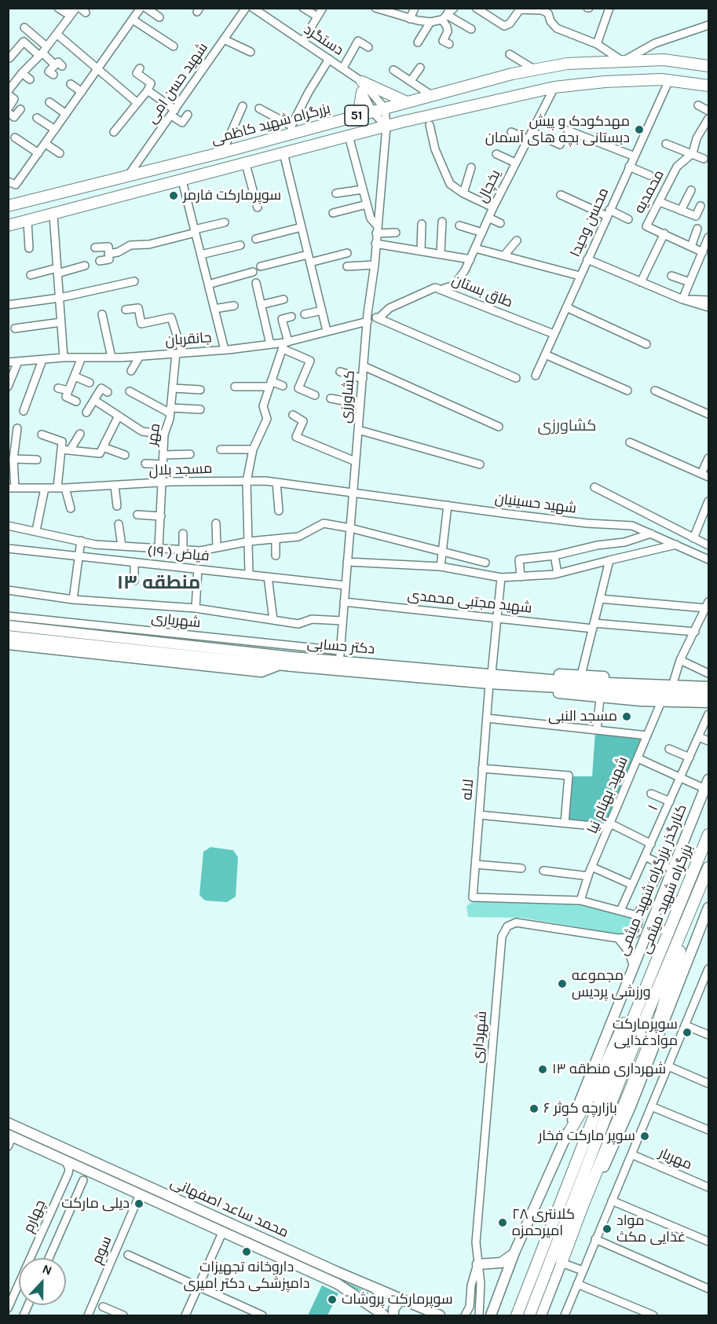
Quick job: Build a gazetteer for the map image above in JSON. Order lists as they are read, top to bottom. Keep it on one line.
{"streets":{"highway":["51","بزرگراه شهید کاظمی","بزرگراه شهید میثمی"],"main road":["دکتر حسابی","کنارگذر بزرگراه شهید میثمی","محمد ساعد اصفهانی"],"street":["دستگرد","شهید حسن امی","یخچال","محمدیه","محسن وحیدا","طاق بستان","جانقربان","کشاورزی","مهر","مسجد بلال","شهید حسینیان","فیاض ( ۱۹)","شهید مجتبی محمدی","شهریاری","لاله","شهید بهنام نیا","۱","شهرداری","مهریار","چهارم","سوم"]},"crossings":[["دستگرد","51"],["دستگرد","بزرگراه شهید کاظمی"],["دستگرد","کشاورزی"],["شهید حسن امی","بزرگراه شهید کاظمی"],["51","یخچال"],["51","محسن وحیدا"],["51","کشاورزی"],["بزرگراه شهید کاظمی","کشاورزی"],["یخچال","طاق بستان"],["محسن وحیدا","طاق بستان"],["جانقربان","کشاورزی"],["جانقربان","مهر"],["کشاورزی","مسجد بلال"],["کشاورزی","شهید حسینیان"],["کشاورزی","فیاض ( ۱۹)"],["کشاورزی","شهید مجتبی محمدی"],["کشاورزی","شهریاری"],["کشاورزی","دکتر حسابی"],["مهر","مسجد بلال"],["مسجد بلال","شهید حسینیان"],["شهریاری","دکتر حسابی"],["دکتر حسابی","لاله"],["لاله","شهید بهنام نیا"],["محمد ساعد اصفهانی","سوم"]],"districts":["کشاورزی","منطقه ۱۳"],"places":["مهدکودک و پیش دبستانی بچه های آسمان","سوپرمارکت فارمر","مسجد النبی","مجموعه ورزشی پردیس","سوپرمارکت موادغذایی","شهرداری منطقه ۱۳","بازارچه کوثر ۶","سوپر مارکت فخار","دیلی مارکت","کلانتری ۲۸ امیرحمزه","مواد غذایی مکث","داروخانه تجهیزات دامپزشکی دکتر امیری","سوپرمارکت پروشات"],"north":"top"}
